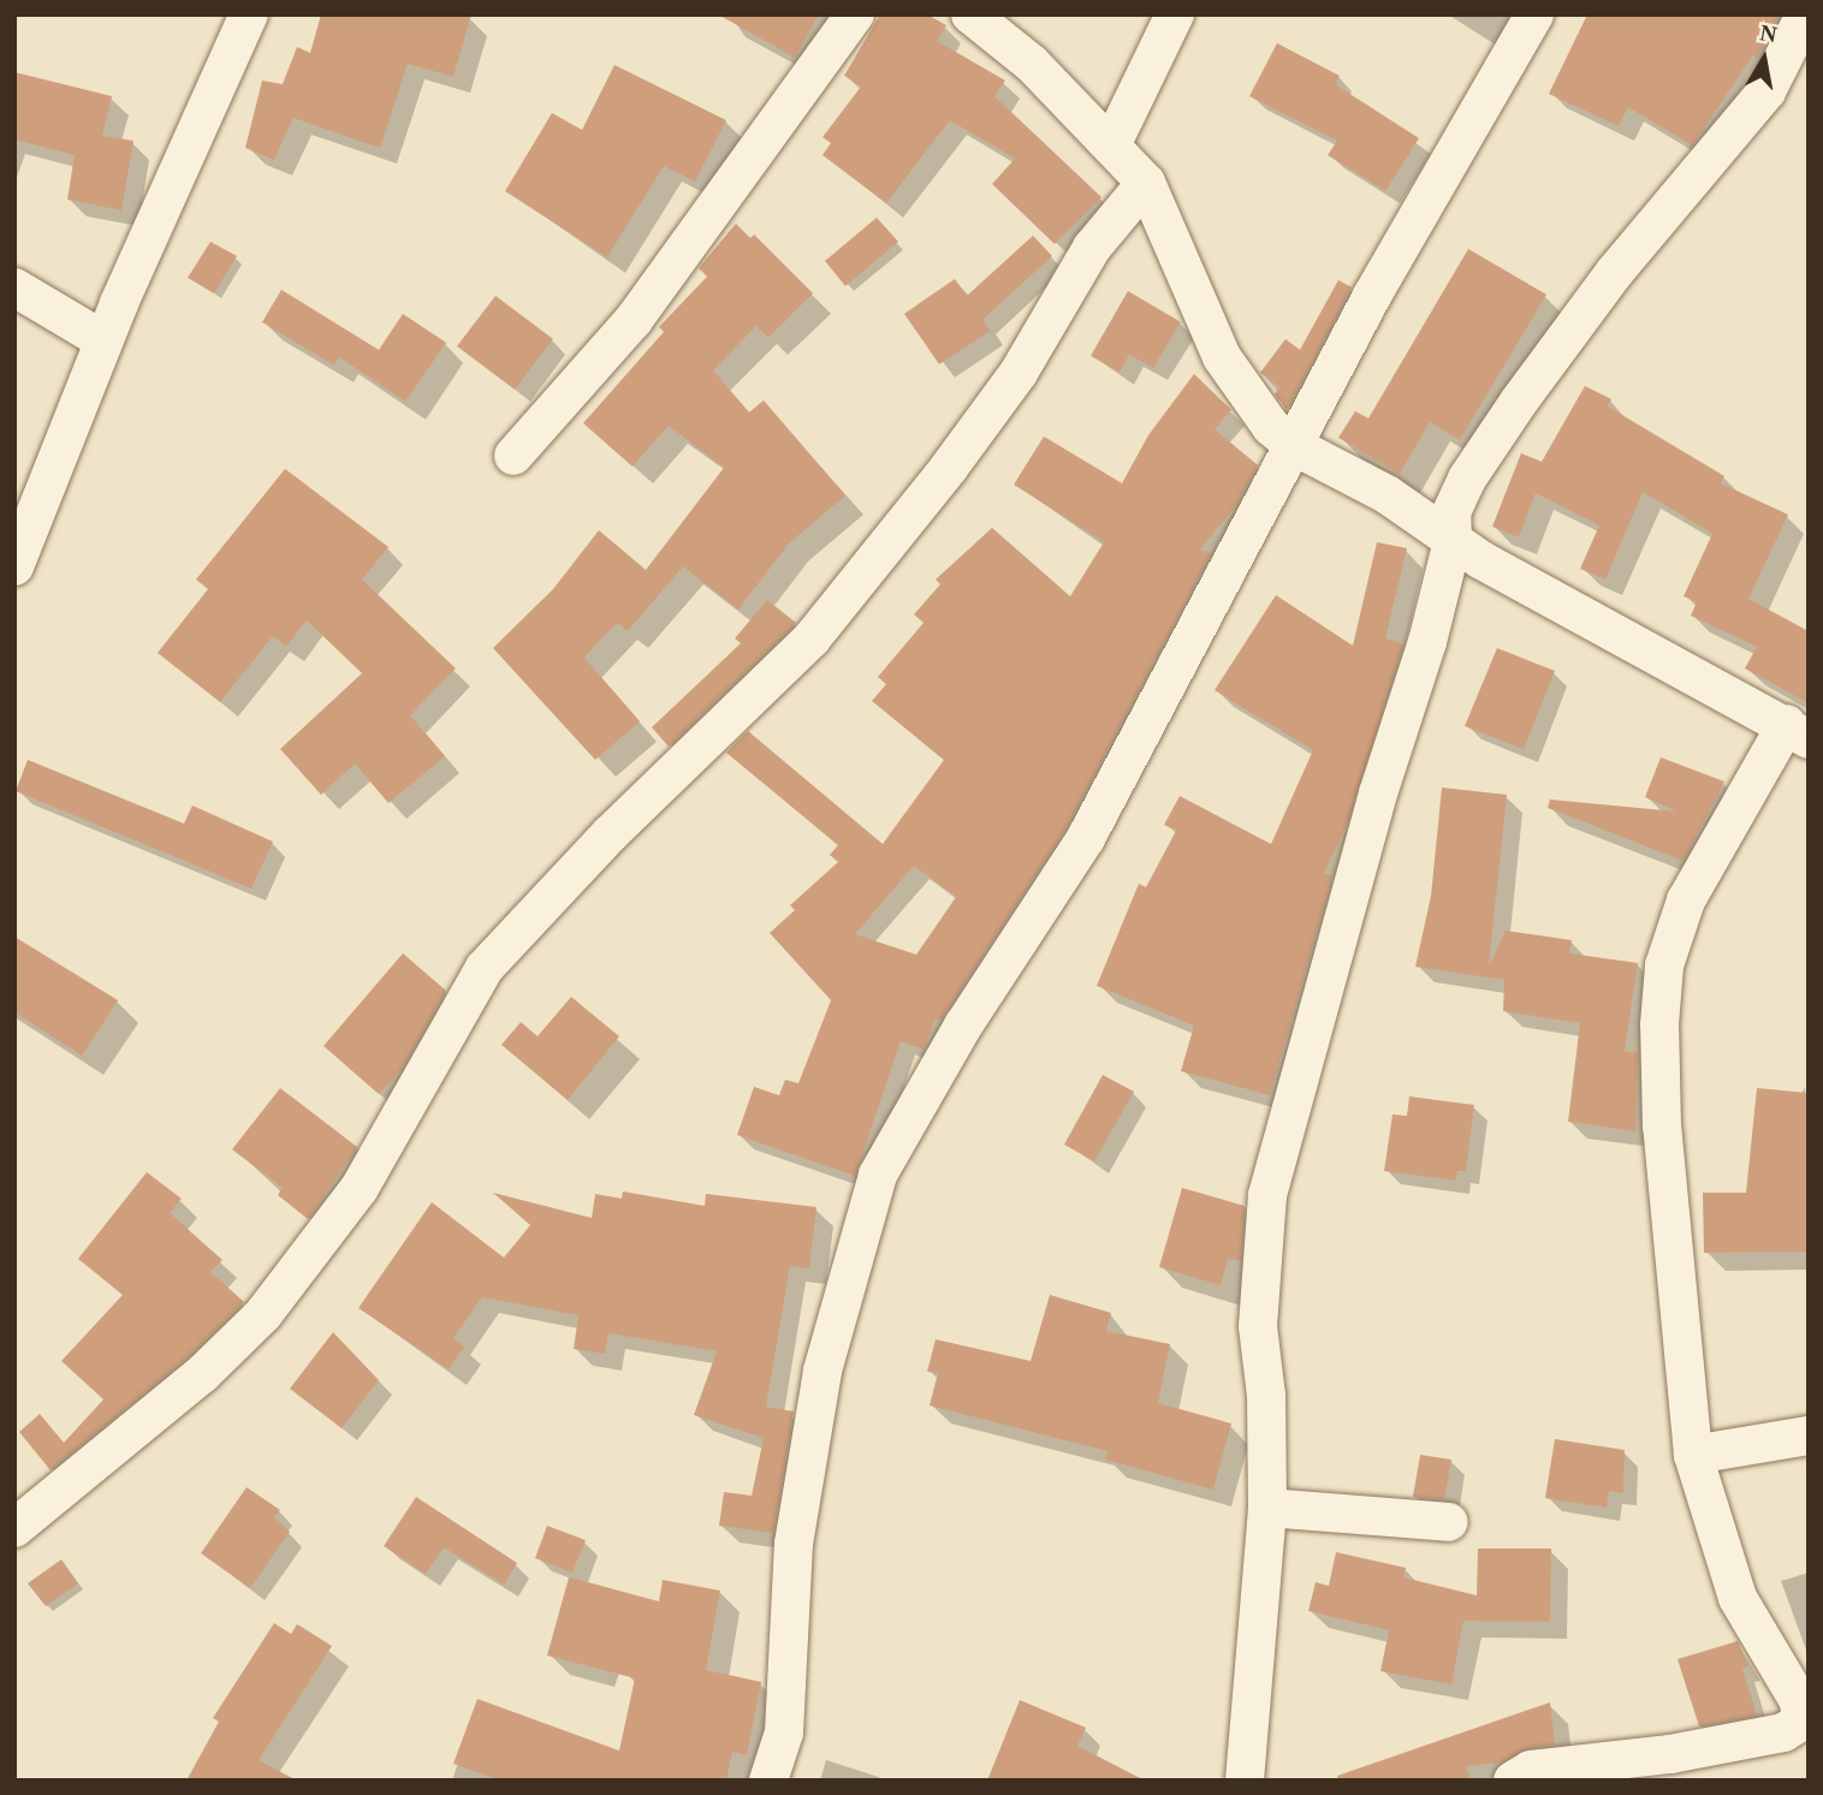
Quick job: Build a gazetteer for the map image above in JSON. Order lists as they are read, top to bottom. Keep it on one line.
{"north":"top"}
